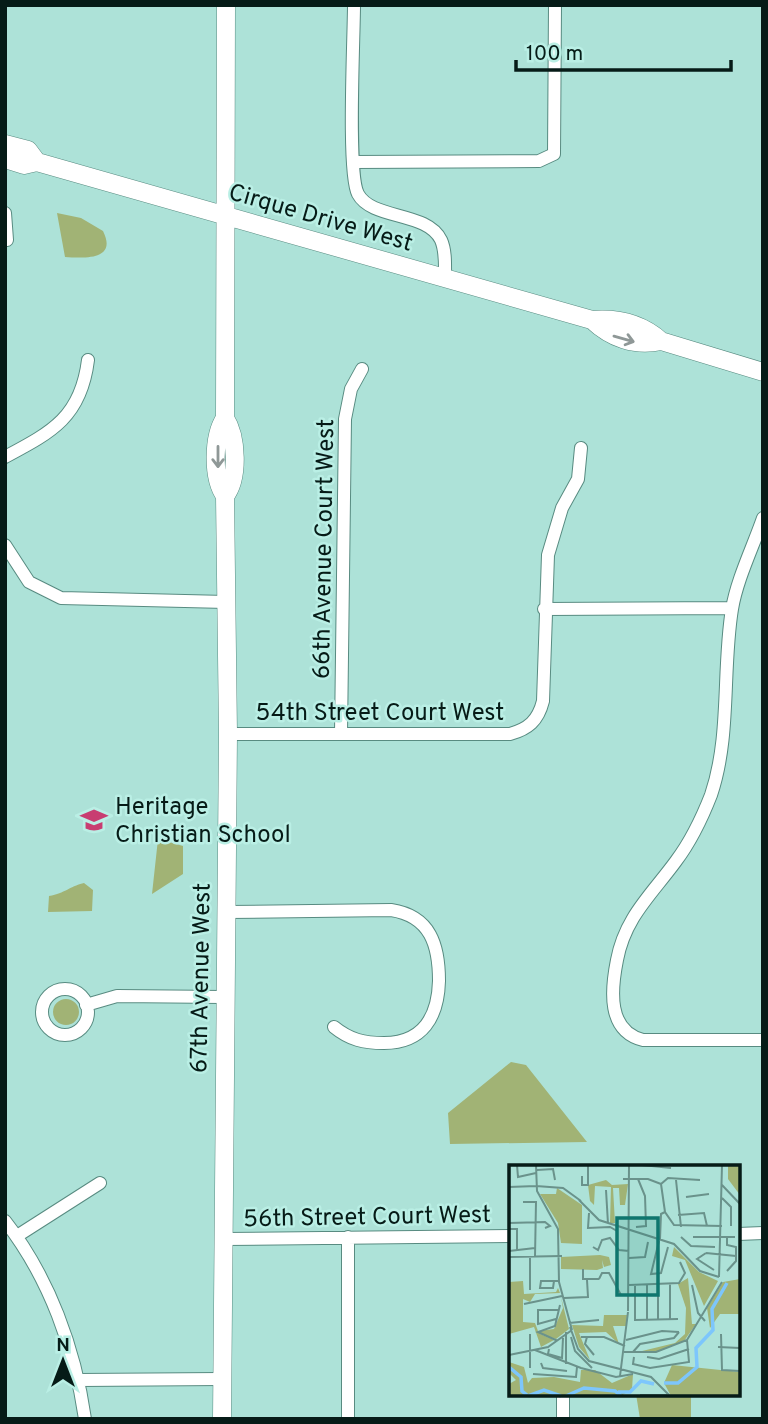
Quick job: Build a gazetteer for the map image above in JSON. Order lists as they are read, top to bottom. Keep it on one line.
{"streets":{"street":["Cirque Drive West","66th Avenue Court West","54th Street Court West","67th Avenue West","56th Street Court West"]},"crossings":[["Cirque Drive West","67th Avenue West"],["66th Avenue Court West","54th Street Court West"],["54th Street Court West","67th Avenue West"],["67th Avenue West","56th Street Court West"]],"places":{"school or university":["Heritage Christian School"]},"scale_bar":"100 m","north":"top"}
